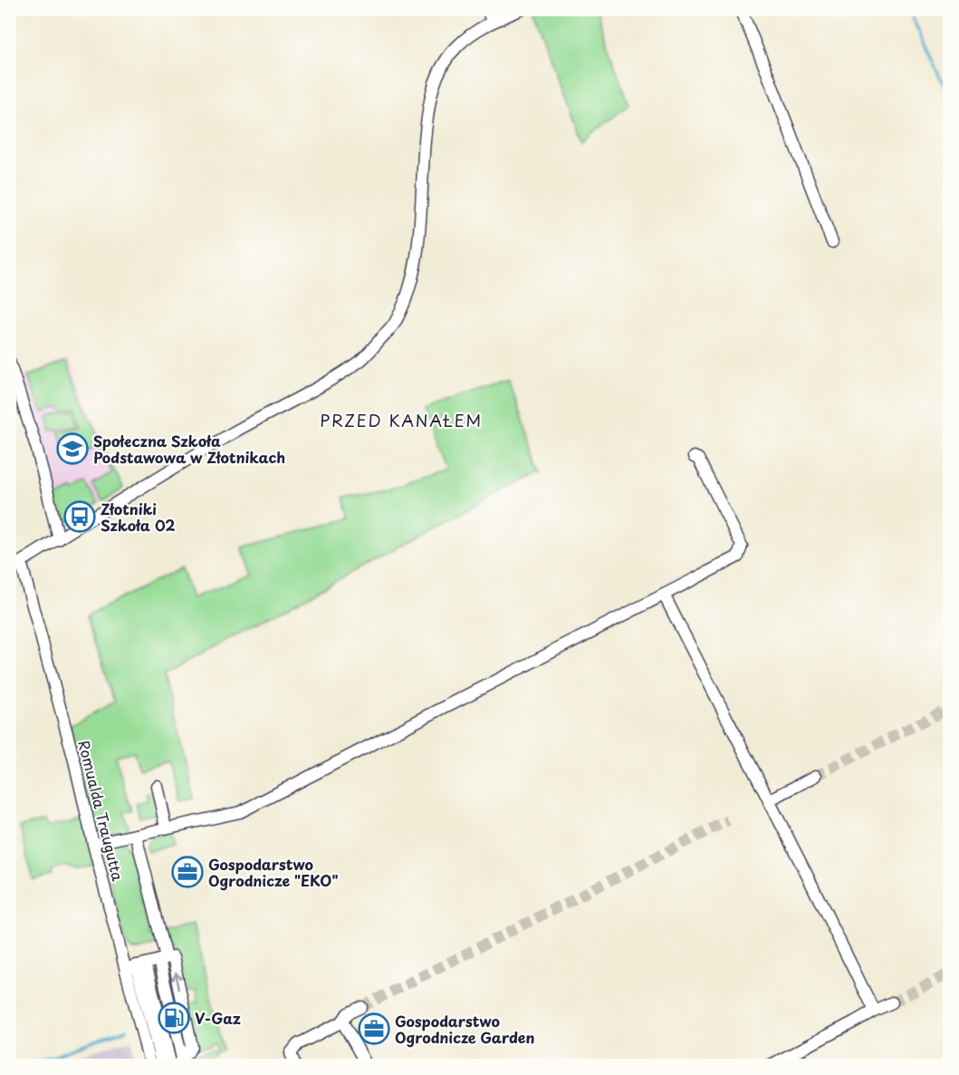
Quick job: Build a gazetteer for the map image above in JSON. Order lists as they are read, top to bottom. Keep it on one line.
{"streets":{"street":["Romualda Traugutta"]},"districts":["PRZED KANAŁEM"],"places":{"school or university":["Społeczna Szkoła Podstawowa w Złotnikach"],"bus stop":["Złotniki Szkoła 02"],"office":["Gospodarstwo Ogrodnicze \"EKO\"","Gospodarstwo Ogrodnicze Garden"],"fuel station":["V-Gaz"]}}
